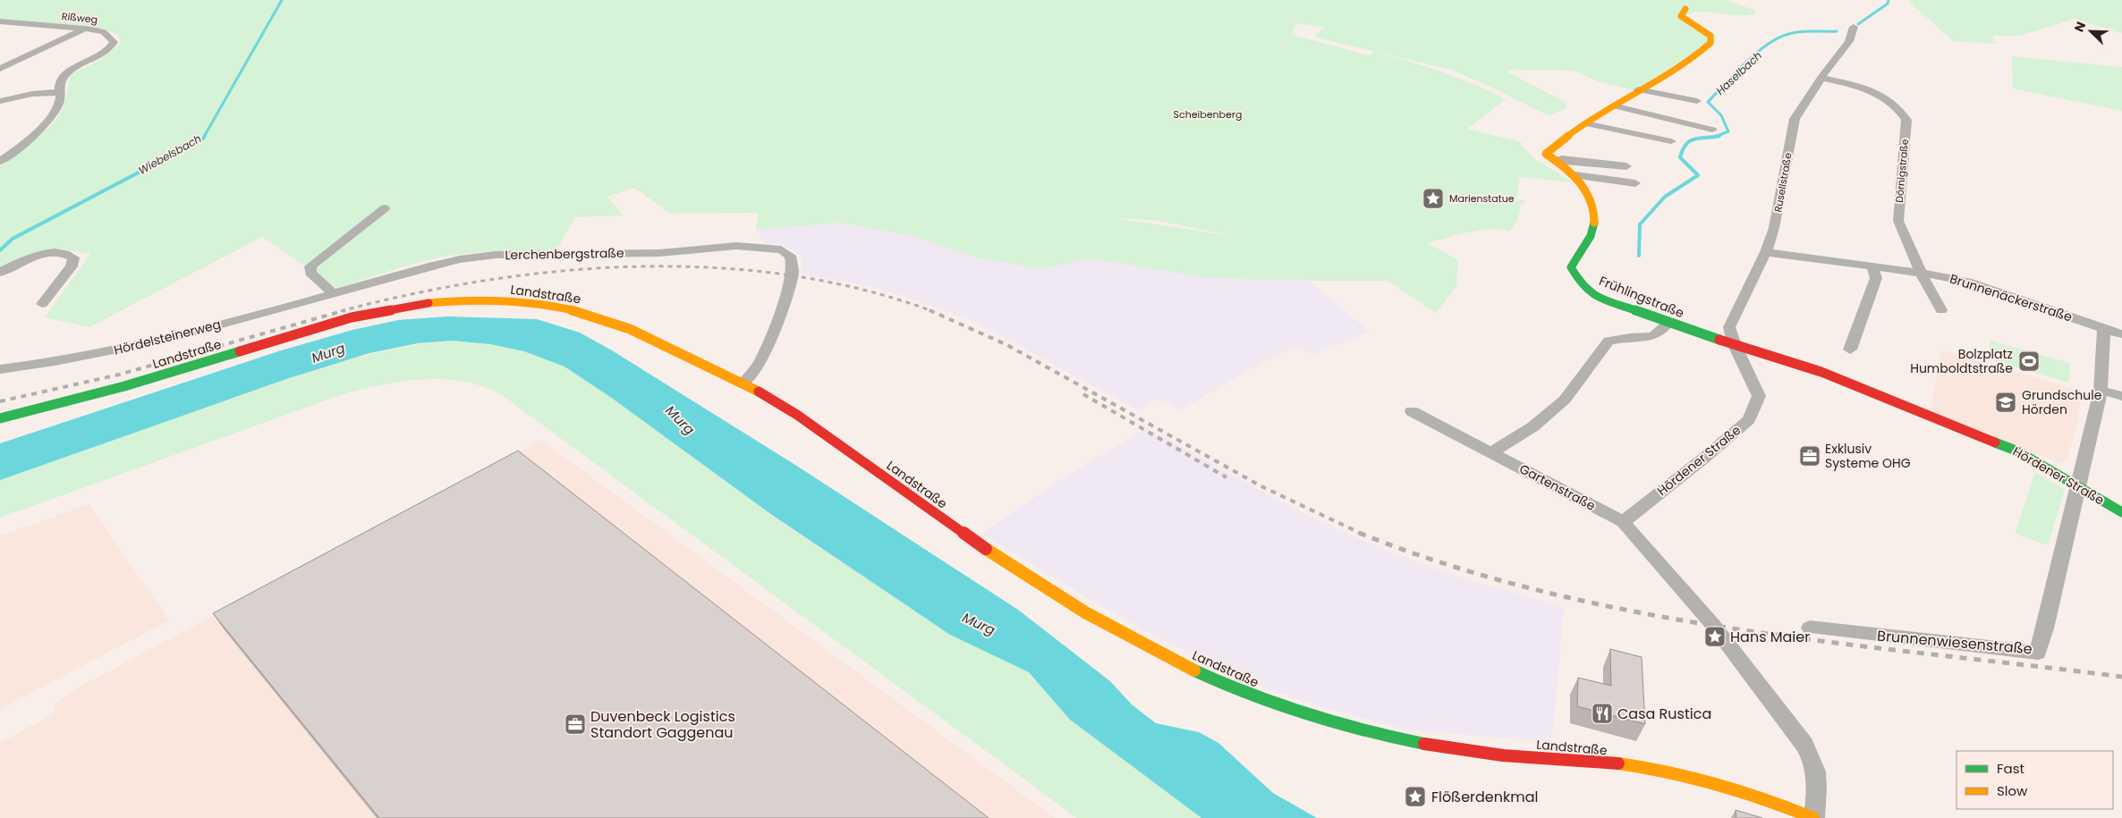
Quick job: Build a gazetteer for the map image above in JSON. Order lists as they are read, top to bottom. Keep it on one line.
{"streets":{"street":["Rißweg","Dörnigstraße","Rusellstraße","Lerchenbergstraße","Landstraße","Frühlingstraße","Brunnenäckerstraße","Hördelsteinerweg","Hördener Straße","Gartenstraße","Brunnenwiesenstraße"]},"crossings":[["Dörnigstraße","Rusellstraße"],["Dörnigstraße","Brunnenäckerstraße"],["Rusellstraße","Frühlingstraße"],["Rusellstraße","Brunnenäckerstraße"],["Rusellstraße","Hördener Straße"],["Lerchenbergstraße","Landstraße"],["Lerchenbergstraße","Hördelsteinerweg"],["Frühlingstraße","Hördener Straße"],["Hördener Straße","Gartenstraße"],["Hördener Straße","Brunnenwiesenstraße"]],"water":["Haselbach","Wiebelsbach","Murg"],"parks":["Scheibenberg"],"places":{"place":["Marienstatue","Hans Maier","Flößerdenkmal"],"sports":["Bolzplatz Humboldtstraße"],"school or university":["Grundschule Hörden"],"office":["Exklusiv Systeme OHG","Duvenbeck Logistics Standort Gaggenau"],"restaurant":["Casa Rustica"]},"legend":["Fast","Slow"],"north":"top left"}
